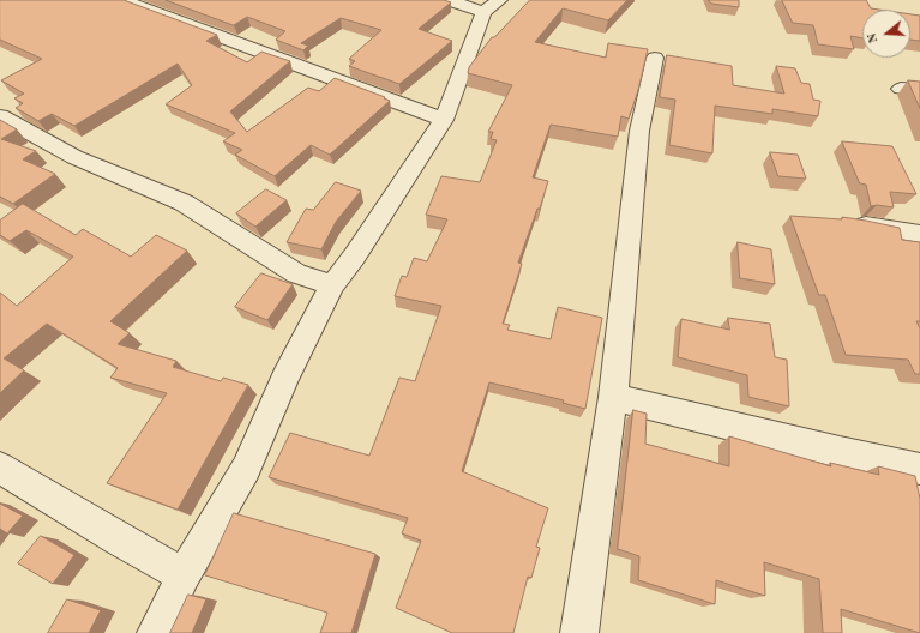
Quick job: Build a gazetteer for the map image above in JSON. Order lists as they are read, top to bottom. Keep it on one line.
{"north":"left"}
